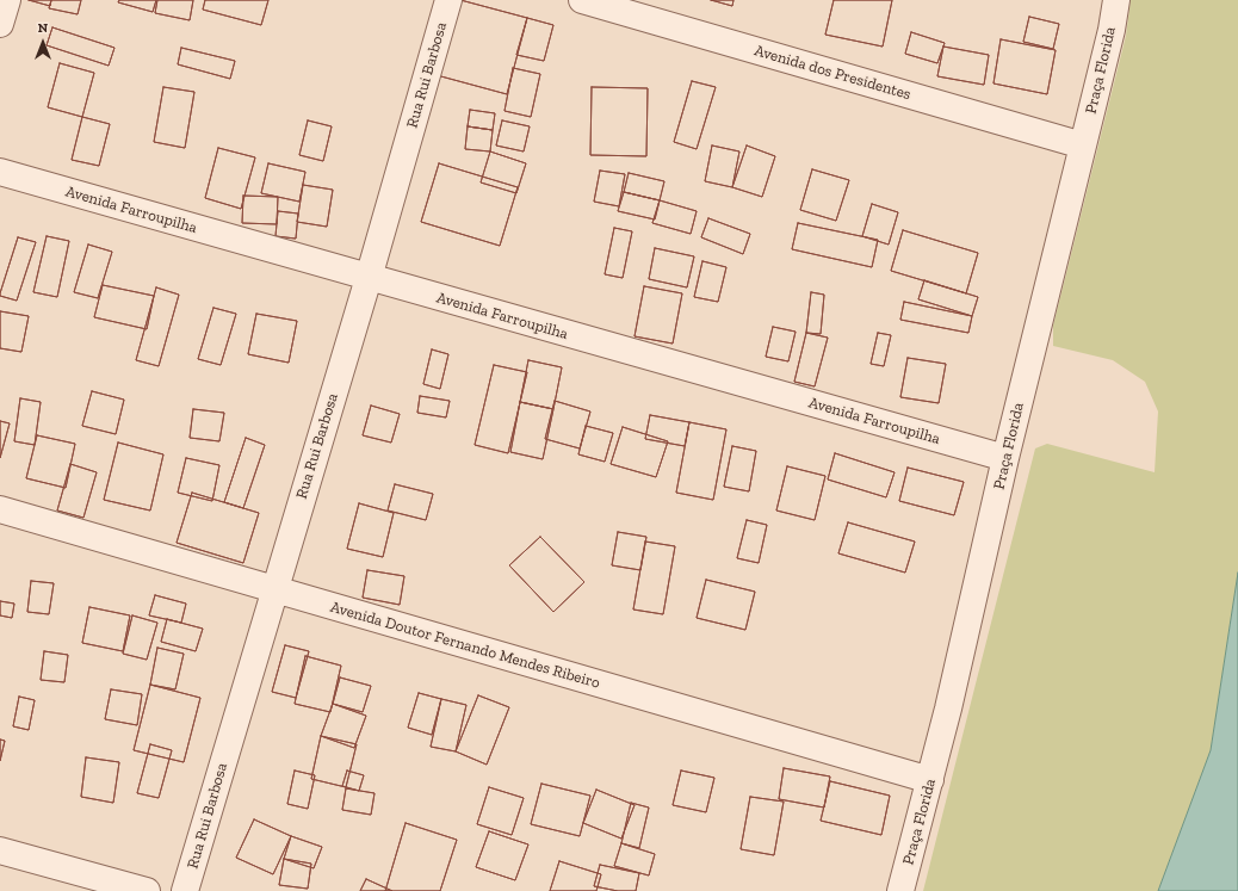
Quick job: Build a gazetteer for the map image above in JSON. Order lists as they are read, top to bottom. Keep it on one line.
{"streets":{"street":["Praça Florida","Avenida dos Presidentes","Rua Rui Barbosa","Avenida Farroupilha","Avenida Doutor Fernando Mendes Ribeiro"]},"crossings":[["Praça Florida","Avenida dos Presidentes"],["Praça Florida","Avenida Farroupilha"],["Praça Florida","Avenida Doutor Fernando Mendes Ribeiro"],["Rua Rui Barbosa","Avenida Farroupilha"],["Rua Rui Barbosa","Avenida Doutor Fernando Mendes Ribeiro"]],"north":"top"}
